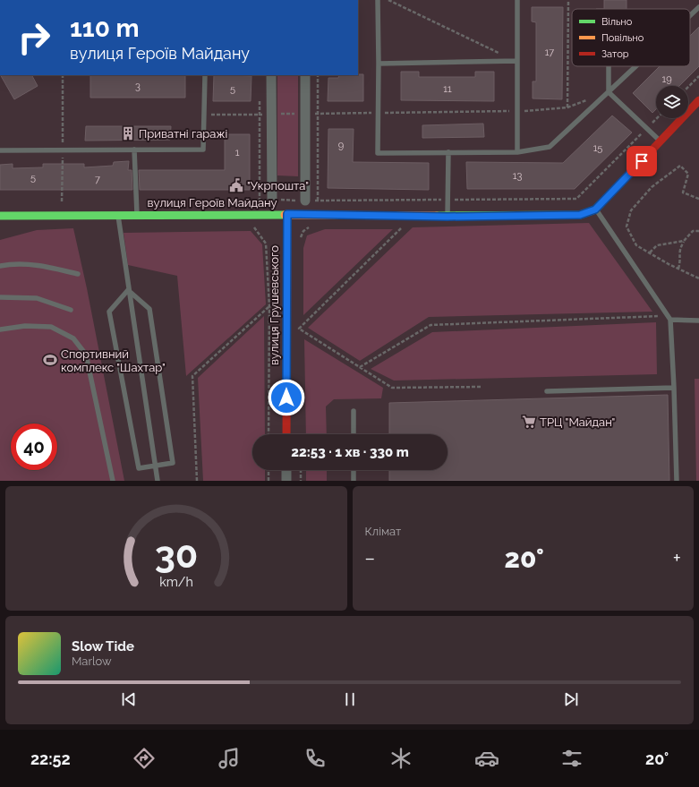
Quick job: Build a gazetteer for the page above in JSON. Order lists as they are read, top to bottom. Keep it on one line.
{"streets":{"street":["вулиця Героїв Майдану","вулиця Грушевського"]},"crossings":[["вулиця Героїв Майдану","вулиця Грушевського"]],"places":{"building":["Приватні гаражі"],"public building":["\"Укрпошта\""],"sports":["Спортивний комплекс \"Шахтар\""],"supermarket":["ТРЦ \"Майдан\""]},"house_numbers":["17","19","3","5","11","9","15","1","13","5","7"],"legend":["Вільно","Повільно","Затор"],"page":{"turn":["110 m","вулиця Героїв Майдану"],"limit":"40","trip":"22:53 · 1 хв · 330 m","tile":"Клімат","heat":["−","20°","+"],"song":["Slow Tide","Marlow"],"tabs":["22:52","20°"],"gauge":["30","km/h"]}}
